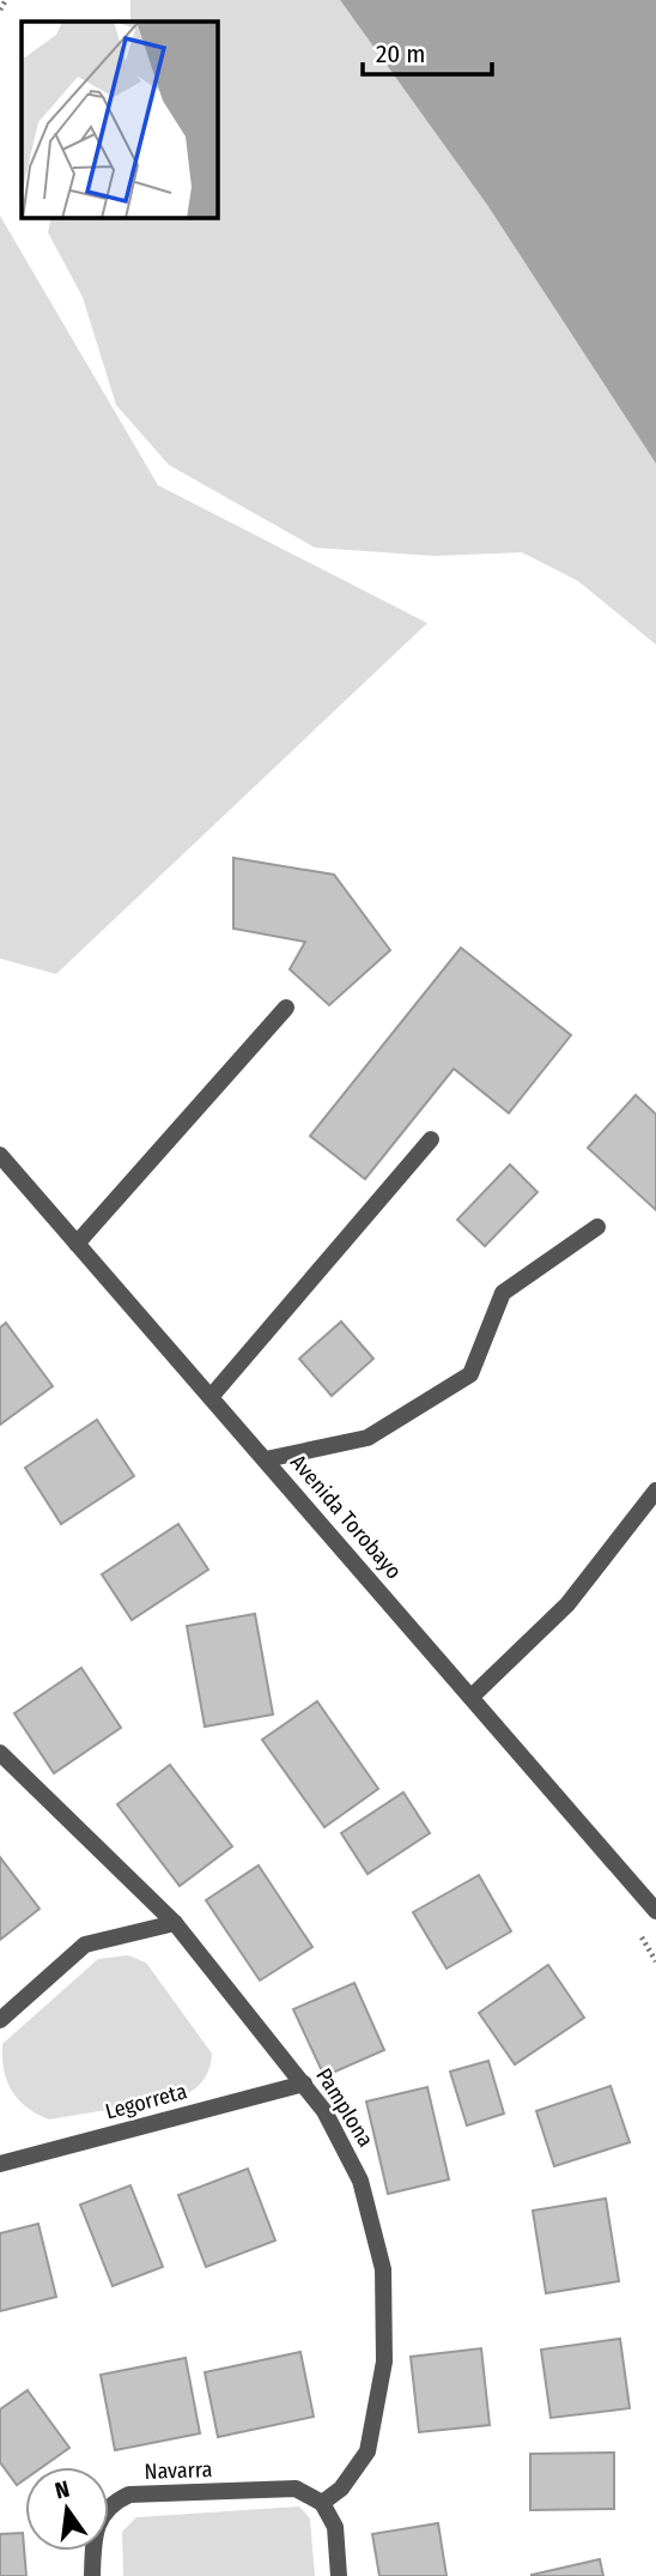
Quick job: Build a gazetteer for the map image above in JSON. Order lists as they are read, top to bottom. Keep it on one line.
{"streets":{"street":["Avenida Torobayo","Legorreta","Pamplona","Navarra"]},"crossings":[["Legorreta","Pamplona"],["Pamplona","Navarra"]],"scale_bar":"20 m","north":"top"}
